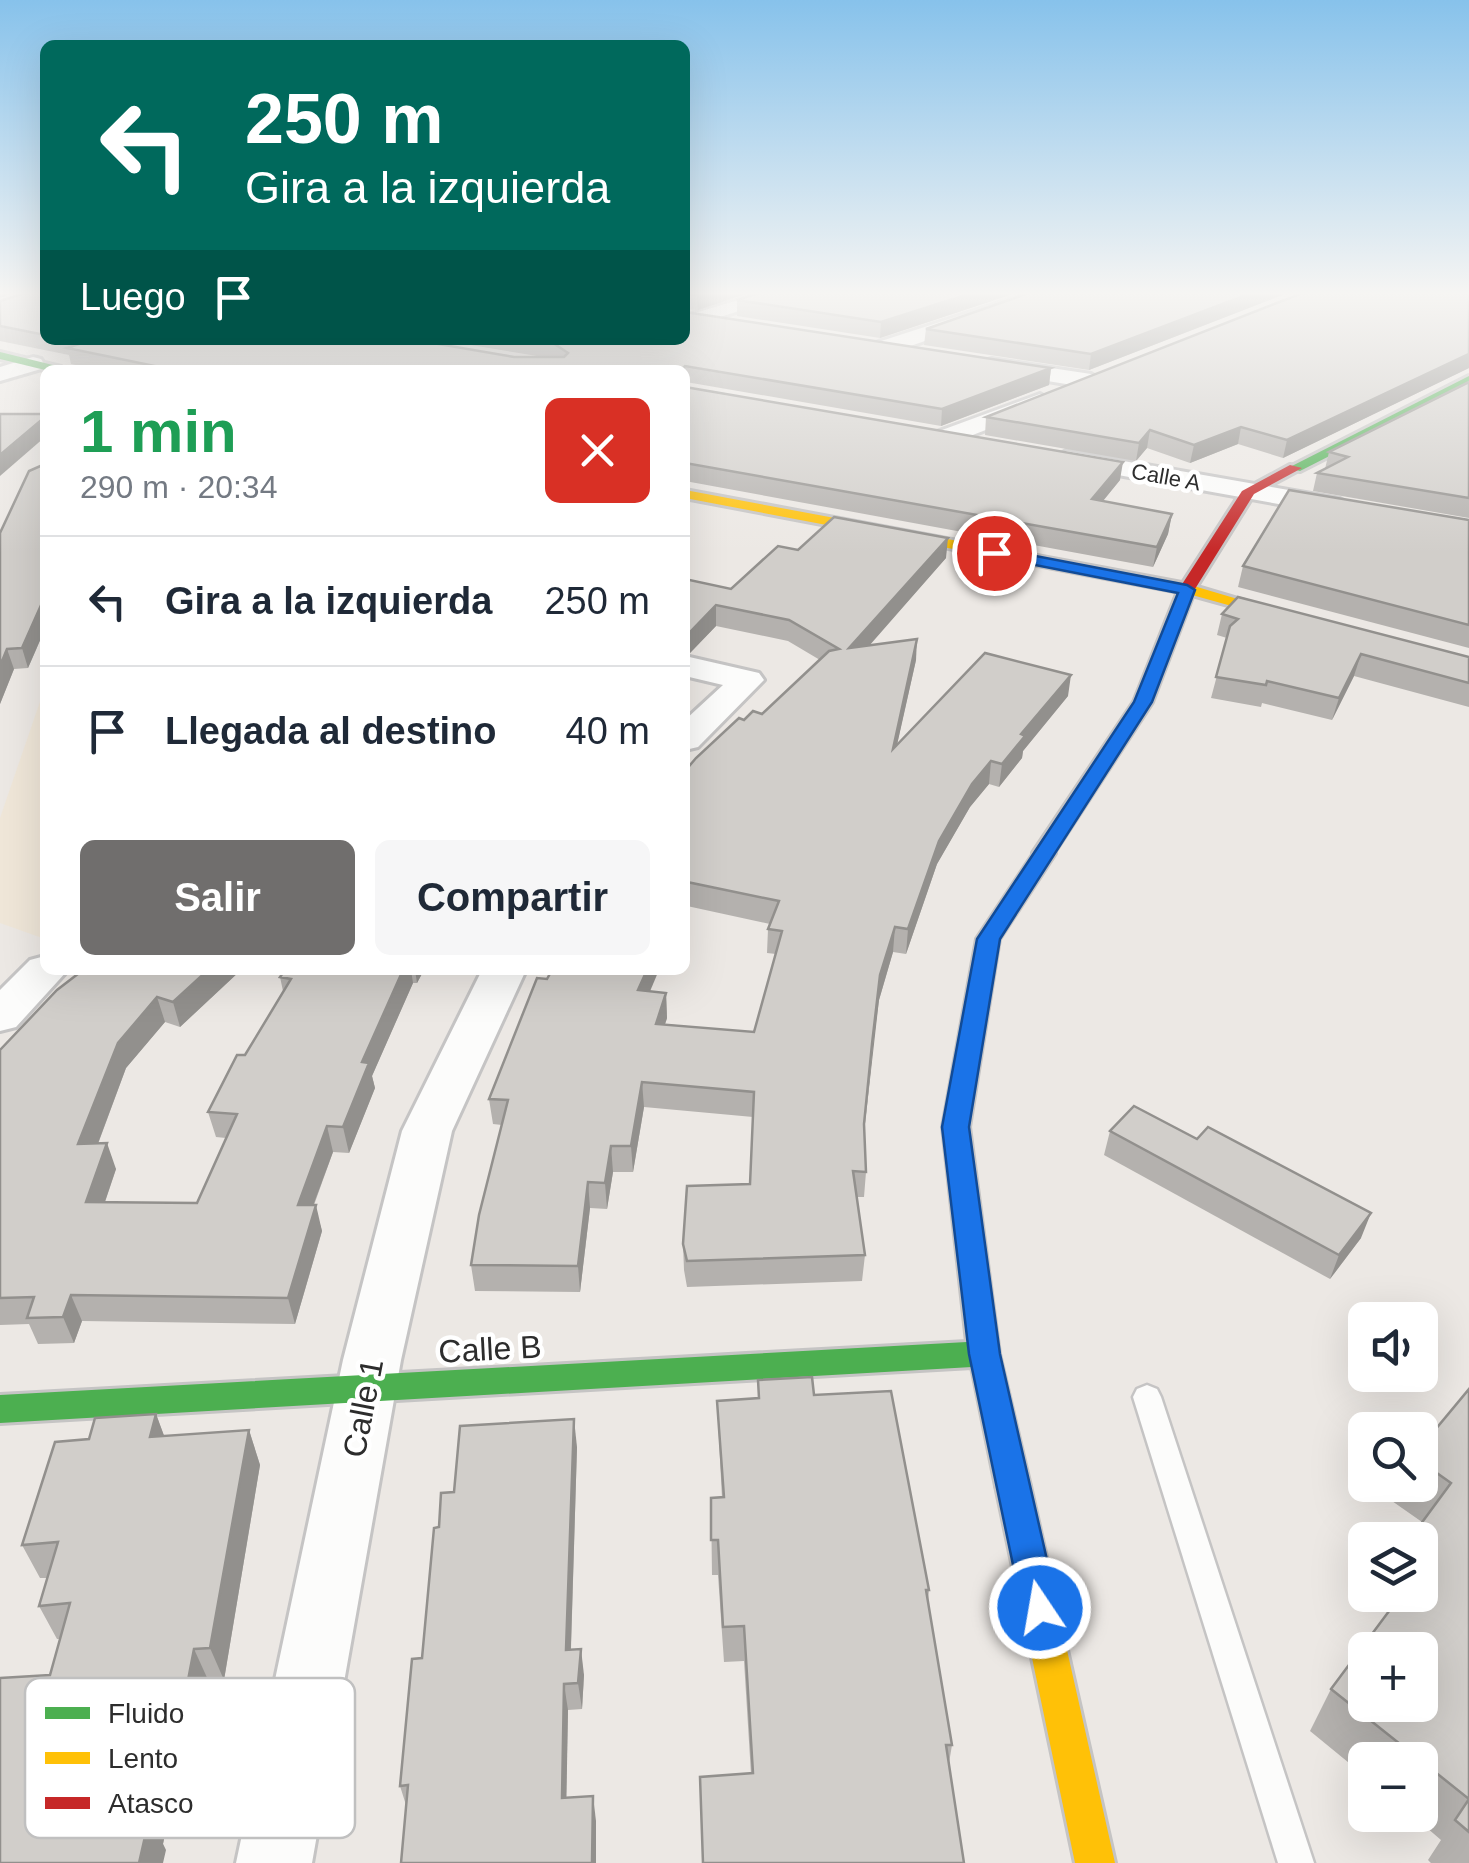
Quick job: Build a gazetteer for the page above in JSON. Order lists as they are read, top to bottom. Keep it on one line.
{"streets":{"street":["Calle A","Calle B","Calle 1"]},"crossings":[["Calle B","Calle 1"]],"legend":["Fluido","Lento","Atasco"],"page":{"turn":["250 m","Gira a la izquierda"],"then":"Luego","heading":["1 min","290 m · 20:34"],"list":[{"name":"Gira a la izquierda","value":"250 m"},{"name":"Llegada al destino","value":"40 m"}],"buttons":["Salir","Compartir"],"map_buttons":["+","−"]}}
